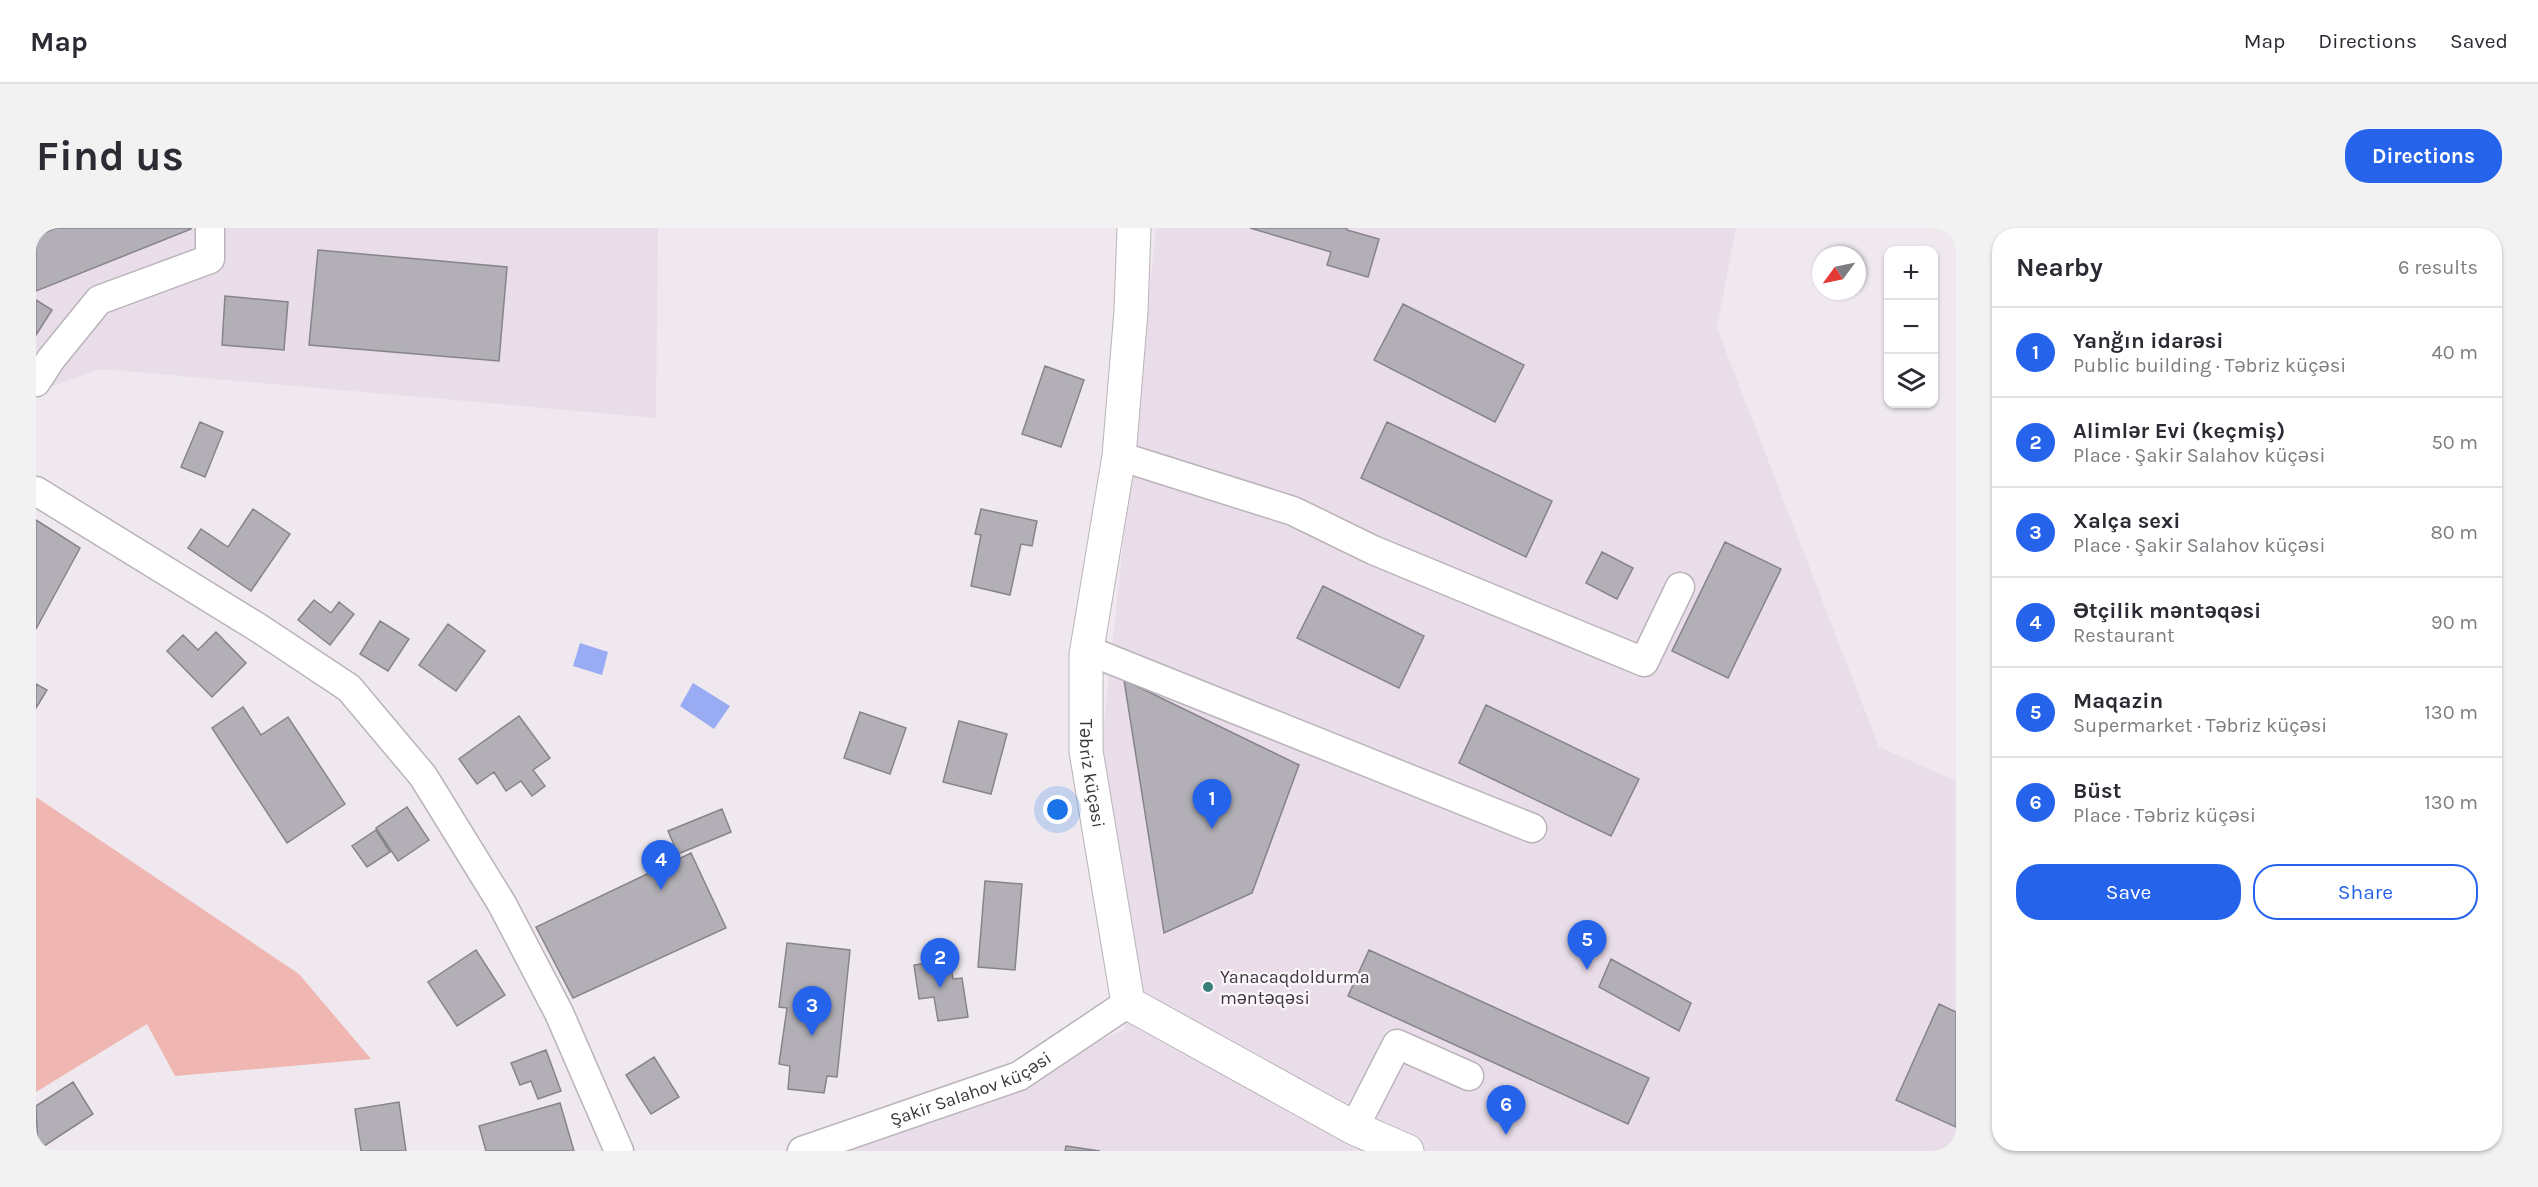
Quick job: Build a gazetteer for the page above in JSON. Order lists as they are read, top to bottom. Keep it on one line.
{"streets":{"main road":["Təbriz küçəsi"],"street":["Şakir Salahov küçəsi"]},"crossings":[["Təbriz küçəsi","Şakir Salahov küçəsi"]],"places":["Yanacaqdoldurma məntəqəsi"],"north":"bottom left","page":{"header":"Map","nav":["Map","Directions","Saved"],"buttons":["Directions",["Save","Share"]],"title":"Find us","heading":["Nearby","6 results"],"map_buttons":["+","−"],"list":[{"mark":"1","name":"Yanğın idarəsi","note":"Public building · Təbriz küçəsi","value":"40 m"},{"mark":"2","name":"Alimlər Evi (keçmiş)","note":"Place · Şakir Salahov küçəsi","value":"50 m"},{"mark":"3","name":"Xalça sexi","note":"Place · Şakir Salahov küçəsi","value":"80 m"},{"mark":"4","name":"Ətçilik məntəqəsi","note":"Restaurant","value":"90 m"},{"mark":"5","name":"Maqazin","note":"Supermarket · Təbriz küçəsi","value":"130 m"},{"mark":"6","name":"Büst","note":"Place · Təbriz küçəsi","value":"130 m"}],"pins":["1","4","5","2","3","6"]}}
